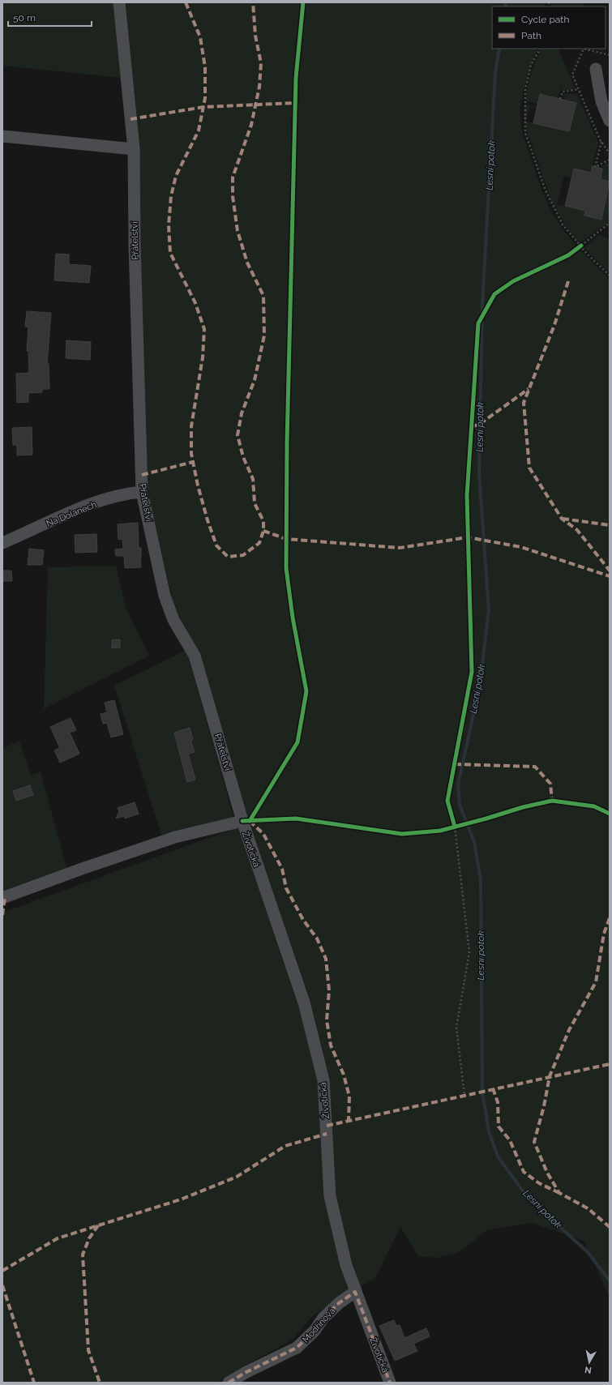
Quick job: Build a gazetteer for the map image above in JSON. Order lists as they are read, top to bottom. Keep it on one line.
{"streets":{"street":["Přátelství","Na Dolanech","Životická","Modřínová"]},"crossings":[["Přátelství","Na Dolanech"],["Přátelství","Životická"],["Životická","Modřínová"]],"water":["Lesní potok"],"legend":["Cycle path","Path"],"scale_bar":"50 m","north":"bottom"}
